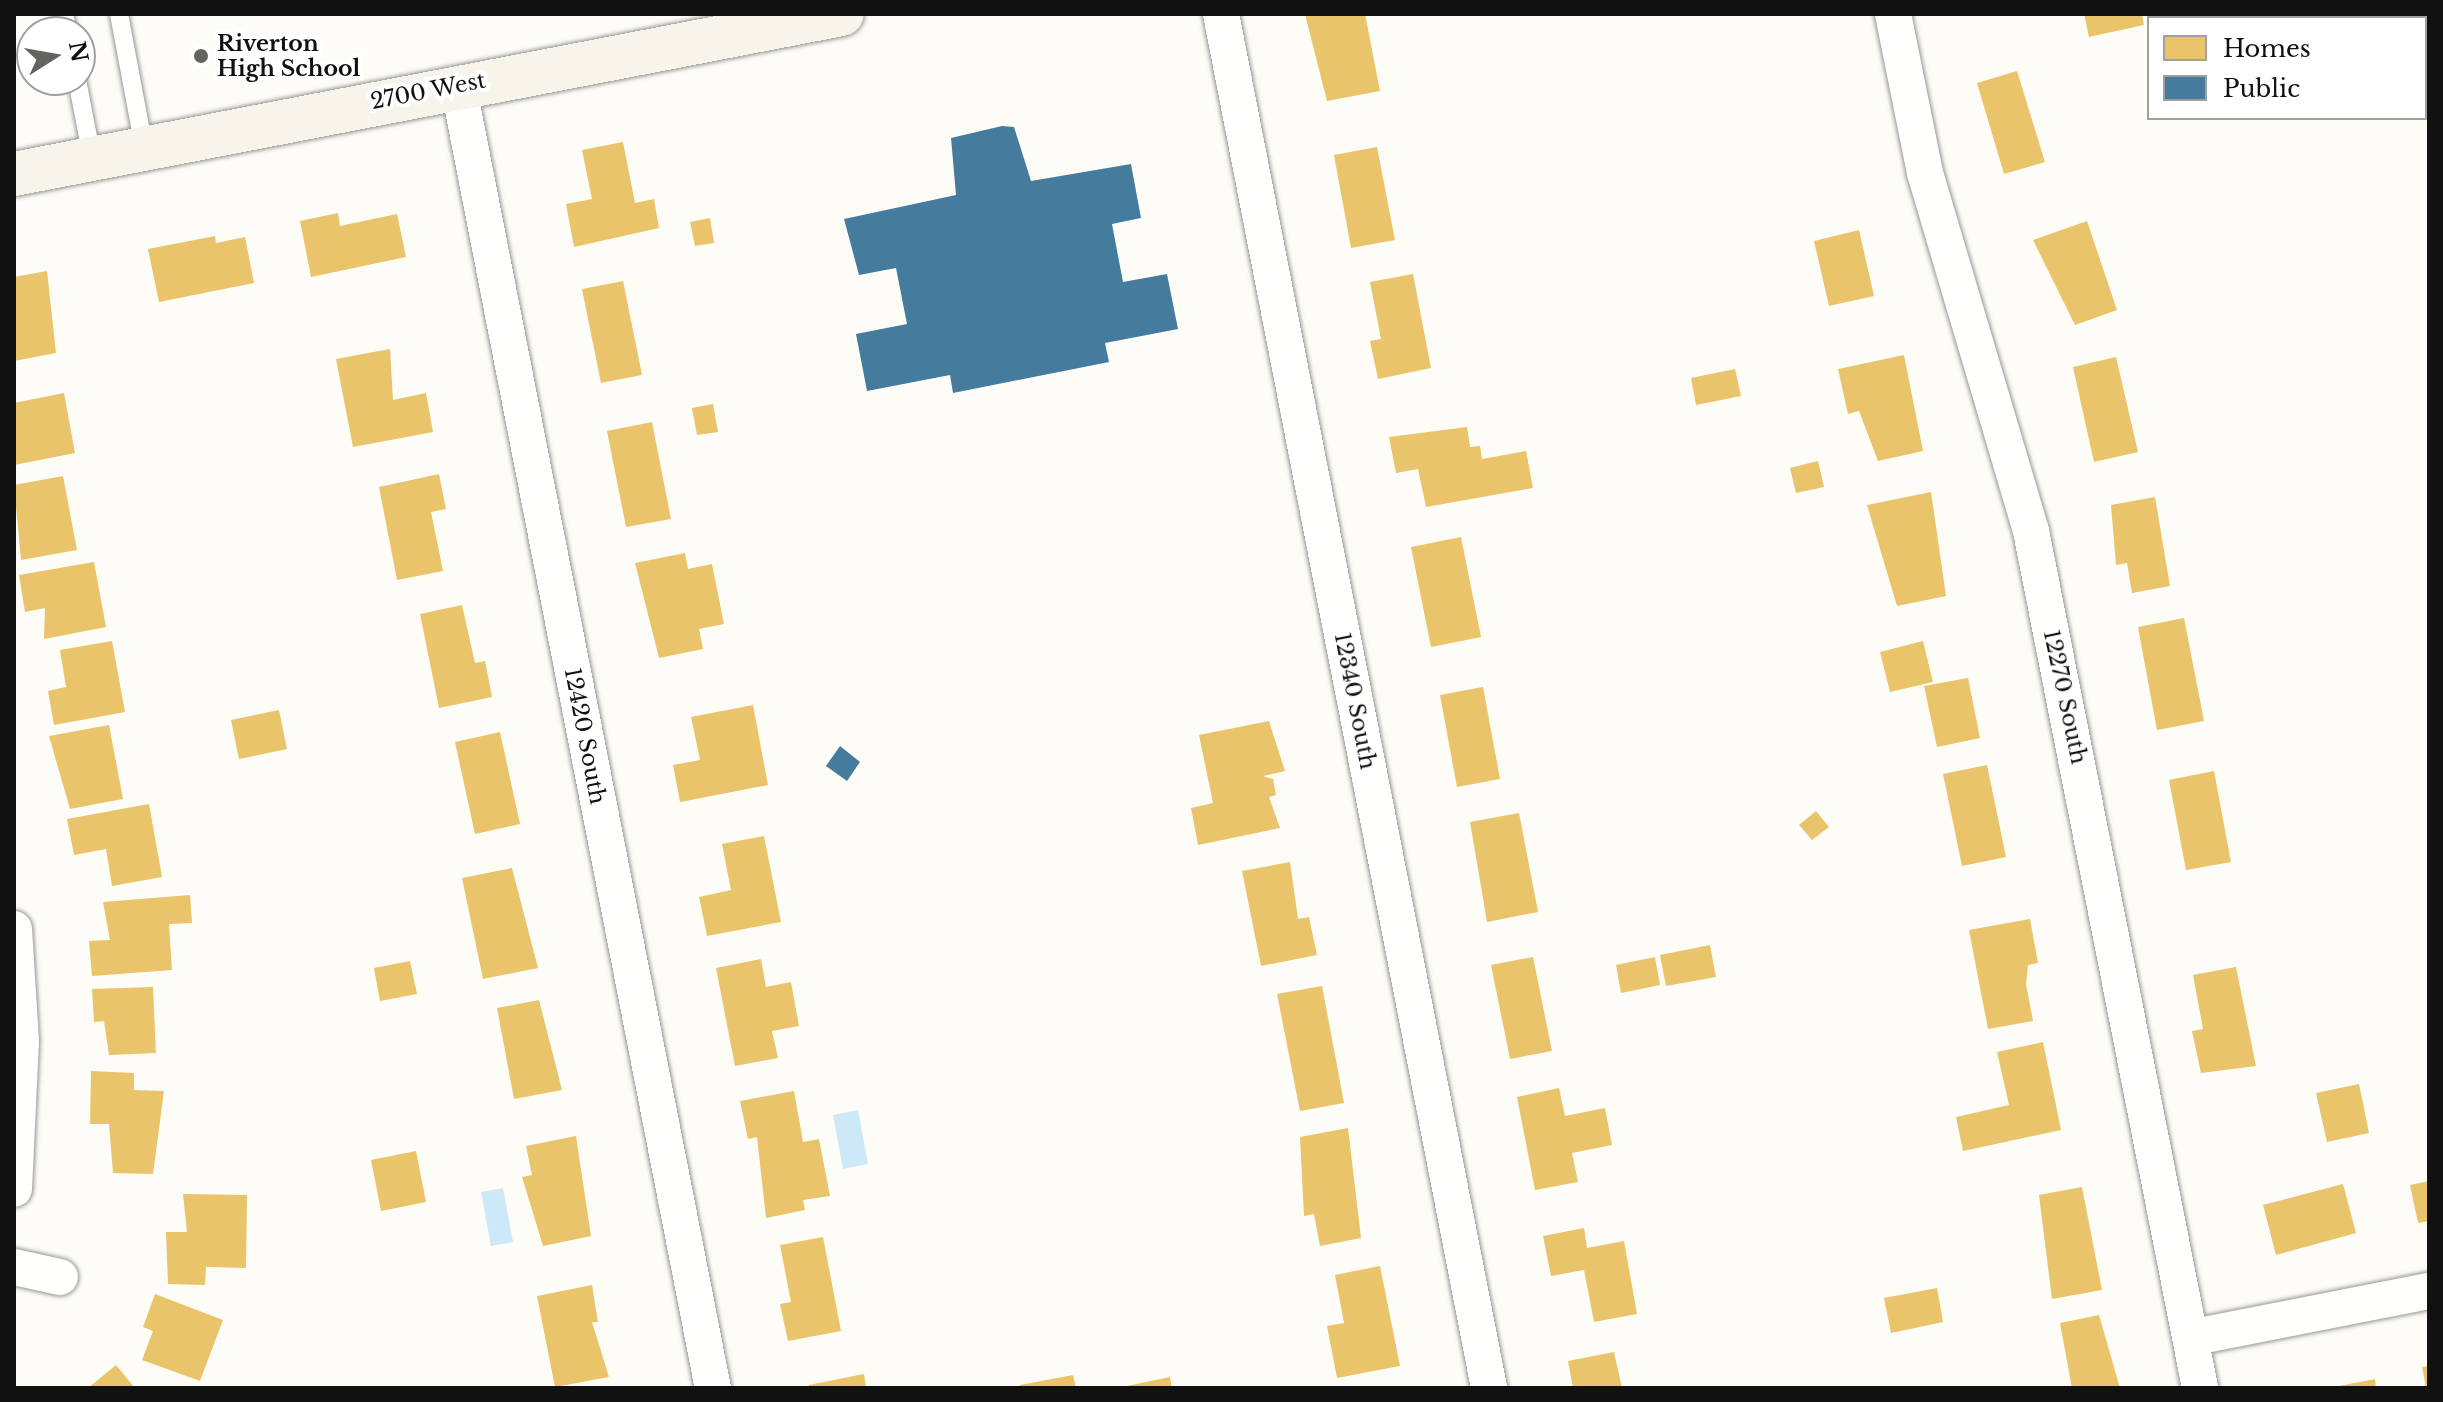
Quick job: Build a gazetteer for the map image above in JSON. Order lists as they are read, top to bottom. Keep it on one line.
{"streets":{"main road":["2700 West"],"street":["12270 South","12340 South","12420 South"]},"crossings":[["2700 West","12420 South"]],"places":["Riverton High School"],"legend":["Homes","Public"],"north":"right"}
